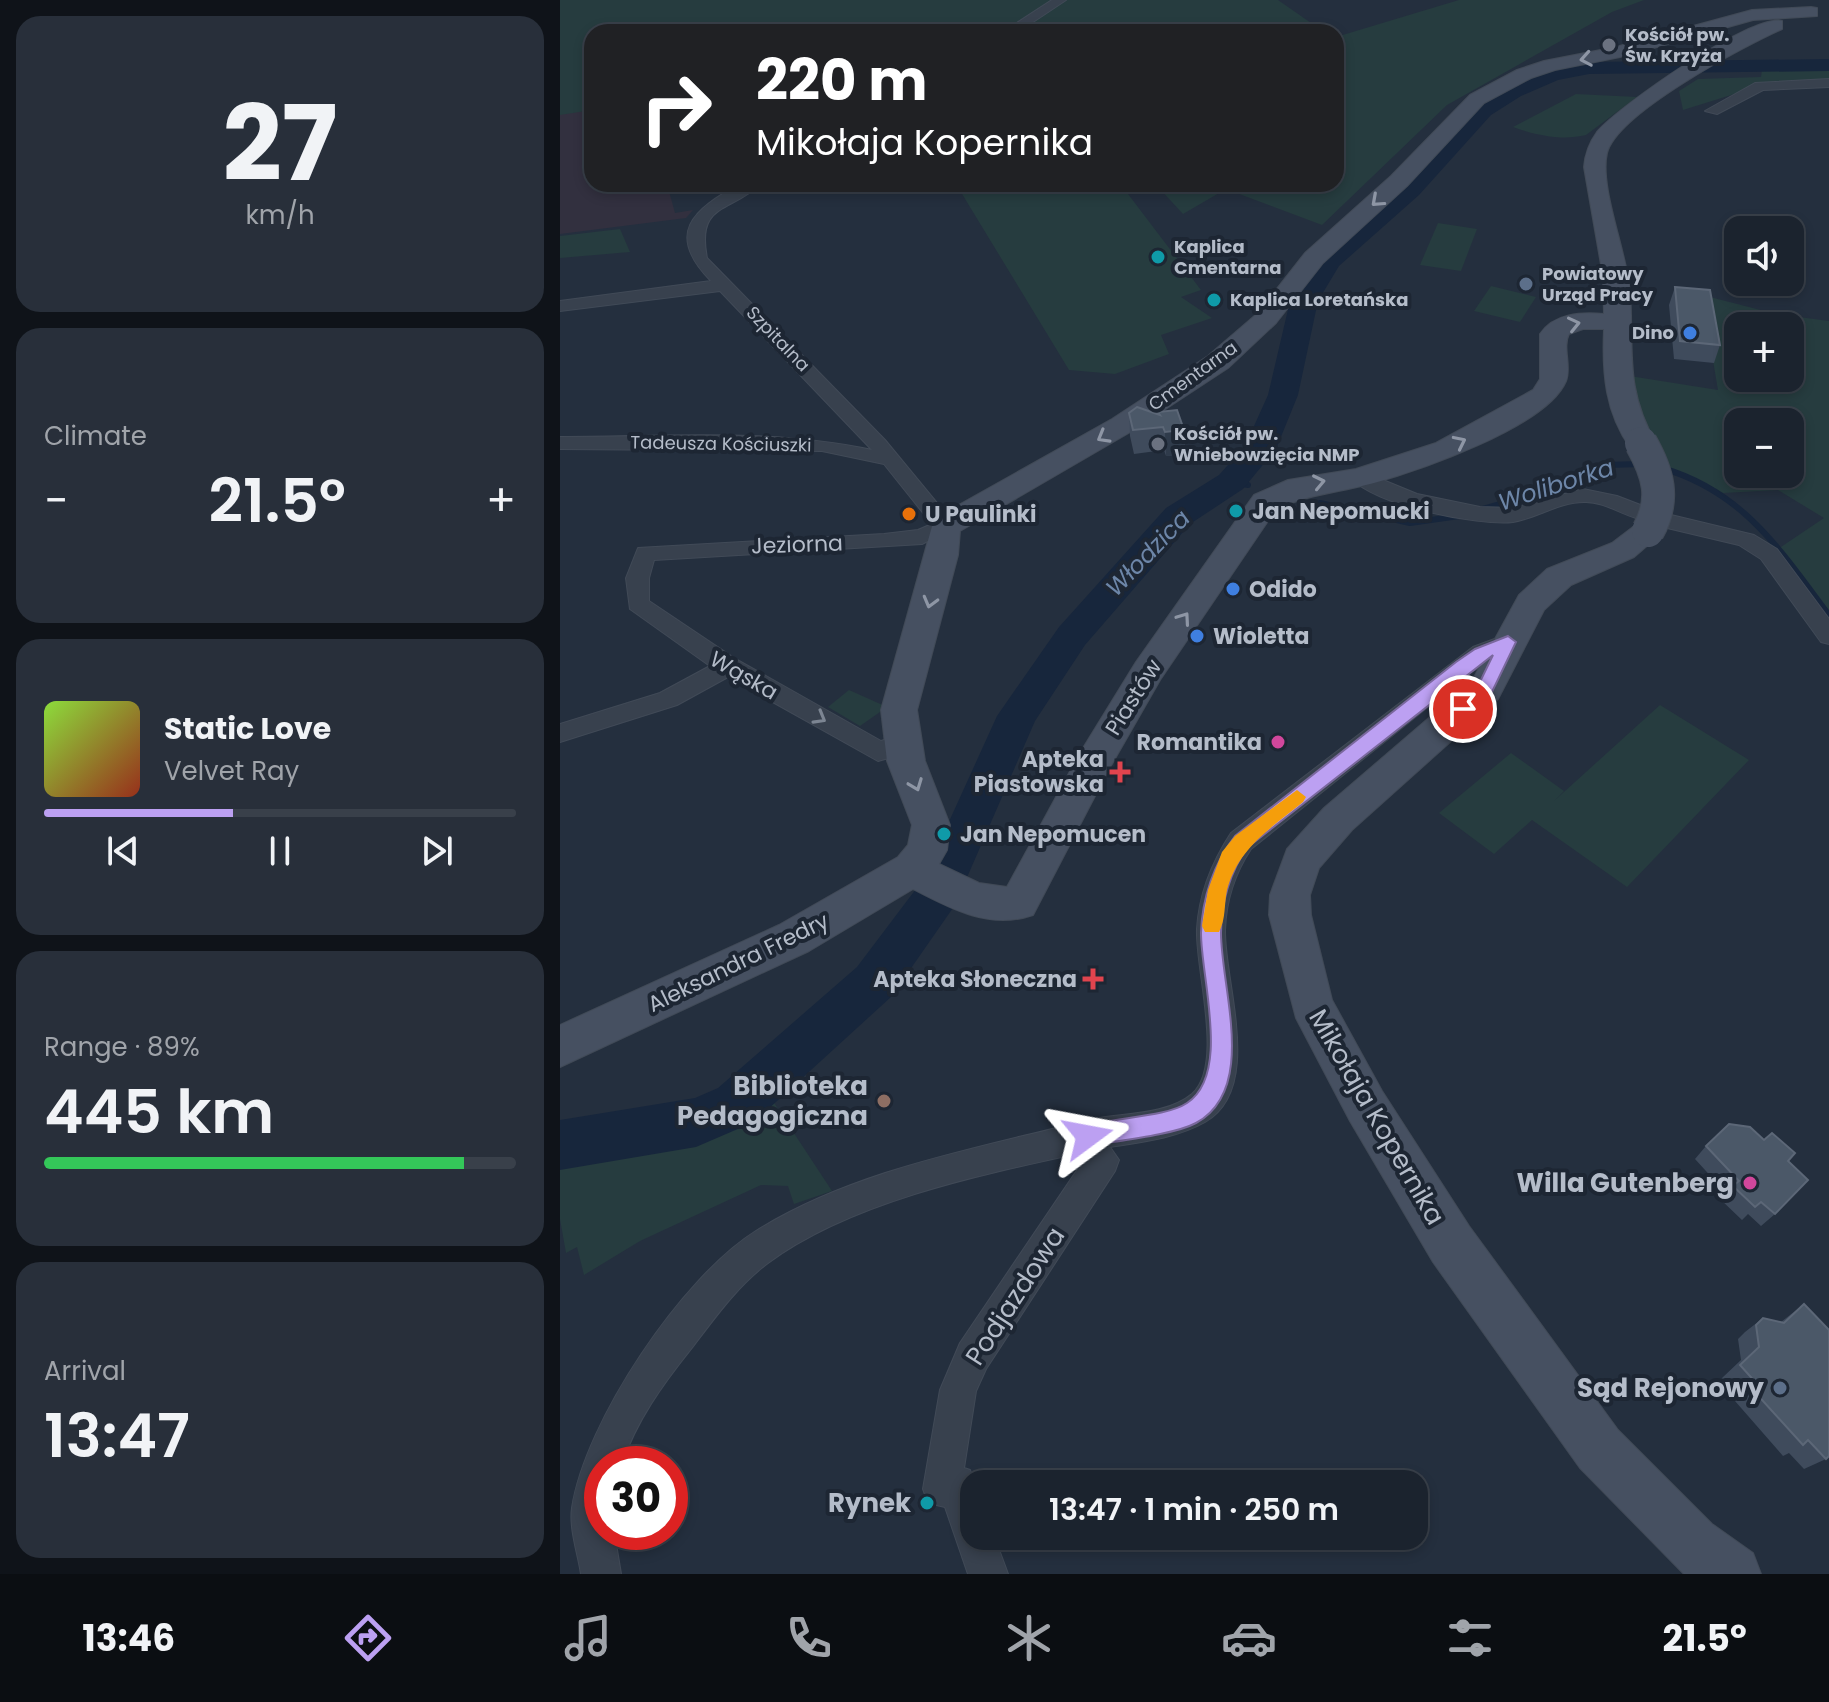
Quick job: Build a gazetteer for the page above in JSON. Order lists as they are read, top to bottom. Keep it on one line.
{"streets":{"street":["Szpitalna","Cmentarna","Tadeusza Kościuszki","Jeziorna","Wąska","Piastów","Aleksandra Fredry","Mikołaja Kopernika","Podjazdowa"]},"crossings":[["Szpitalna","Tadeusza Kościuszki"],["Cmentarna","Jeziorna"],["Jeziorna","Wąska"],["Piastów","Aleksandra Fredry"]],"one_way":["Cmentarna","Wąska"],"water":["Woliborka","Włodzica"],"places":{"other":["Kościół pw. Św. Krzyża","Kaplica Cmentarna","Powiatowy Urząd Pracy","Kaplica Loretańska","Dino","Kościół pw. Wniebowzięcia NMP","Jan Nepomucki","U Paulinki","Odido","Wioletta","Romantika","Jan Nepomucen","Biblioteka Pedagogiczna","Willa Gutenberg","Sąd Rejonowy","Rynek"],"health":["Apteka Piastowska","Apteka Słoneczna"]},"page":{"tile":[["27","km/h"],"Climate",["Range · 89%","445 km"],["Arrival","13:47"]],"turn":["220 m","Mikołaja Kopernika"],"map_buttons":["+","−"],"heat":["−","21.5°","+"],"song":["Static Love","Velvet Ray"],"limit":"30","trip":"13:47 · 1 min · 250 m","tabs":["13:46","21.5°"]}}
